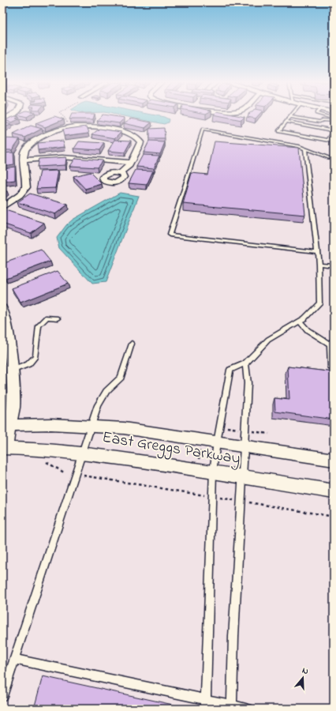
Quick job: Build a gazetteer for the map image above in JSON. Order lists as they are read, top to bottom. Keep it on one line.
{"streets":{"street":["East Greggs Parkway"]},"north":"top"}
